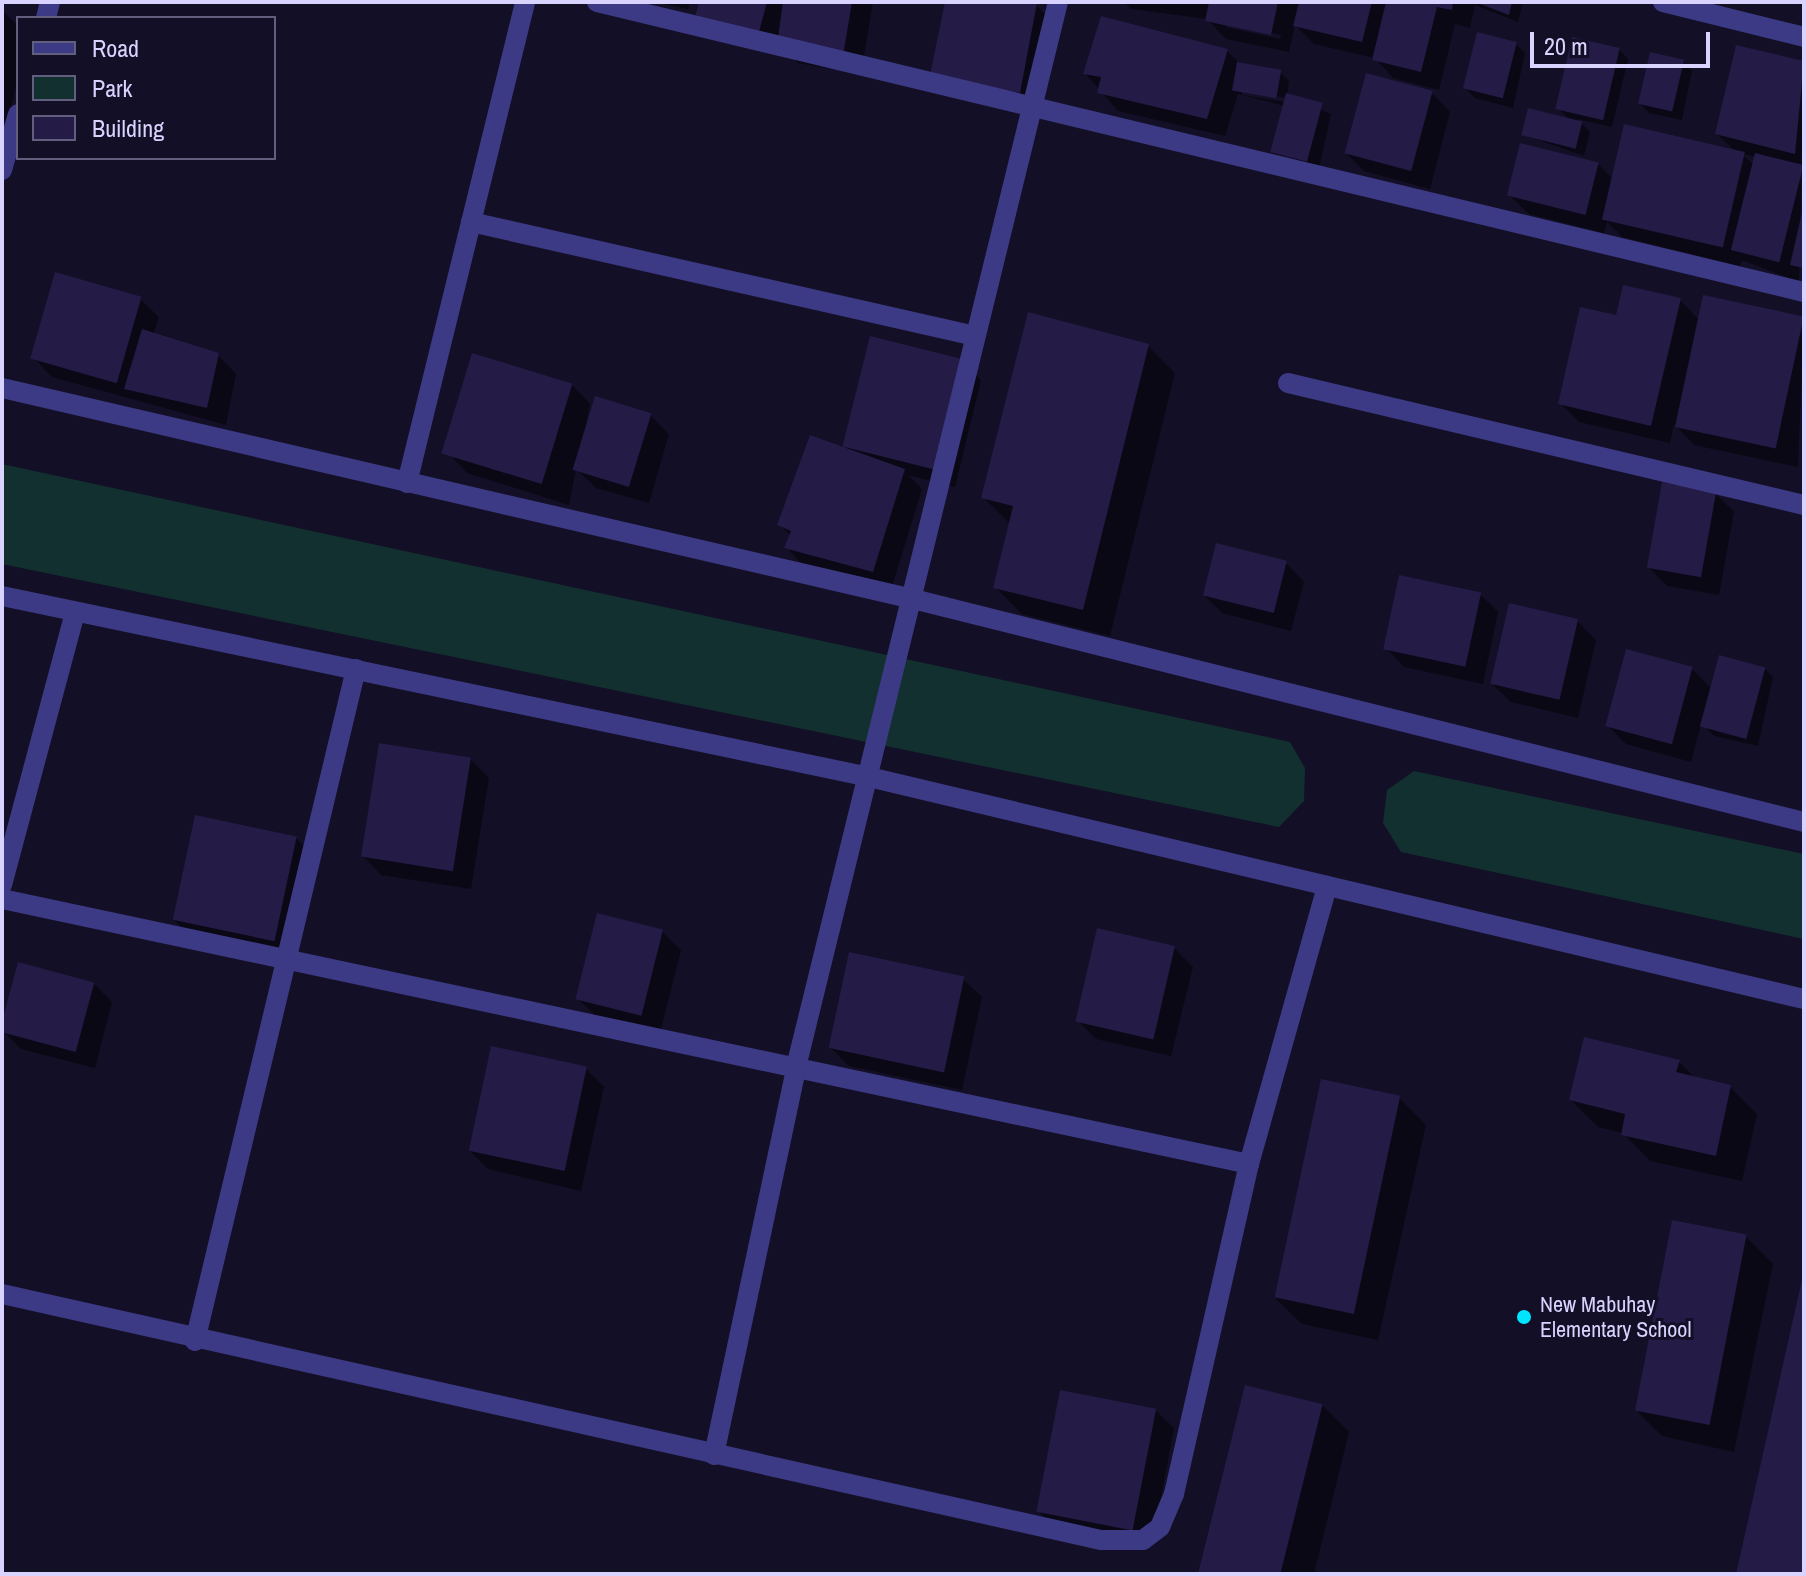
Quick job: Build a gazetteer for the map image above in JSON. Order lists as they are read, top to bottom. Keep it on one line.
{"places":["New Mabuhay Elementary School"],"legend":["Road","Park","Building"],"scale_bar":"20 m"}
